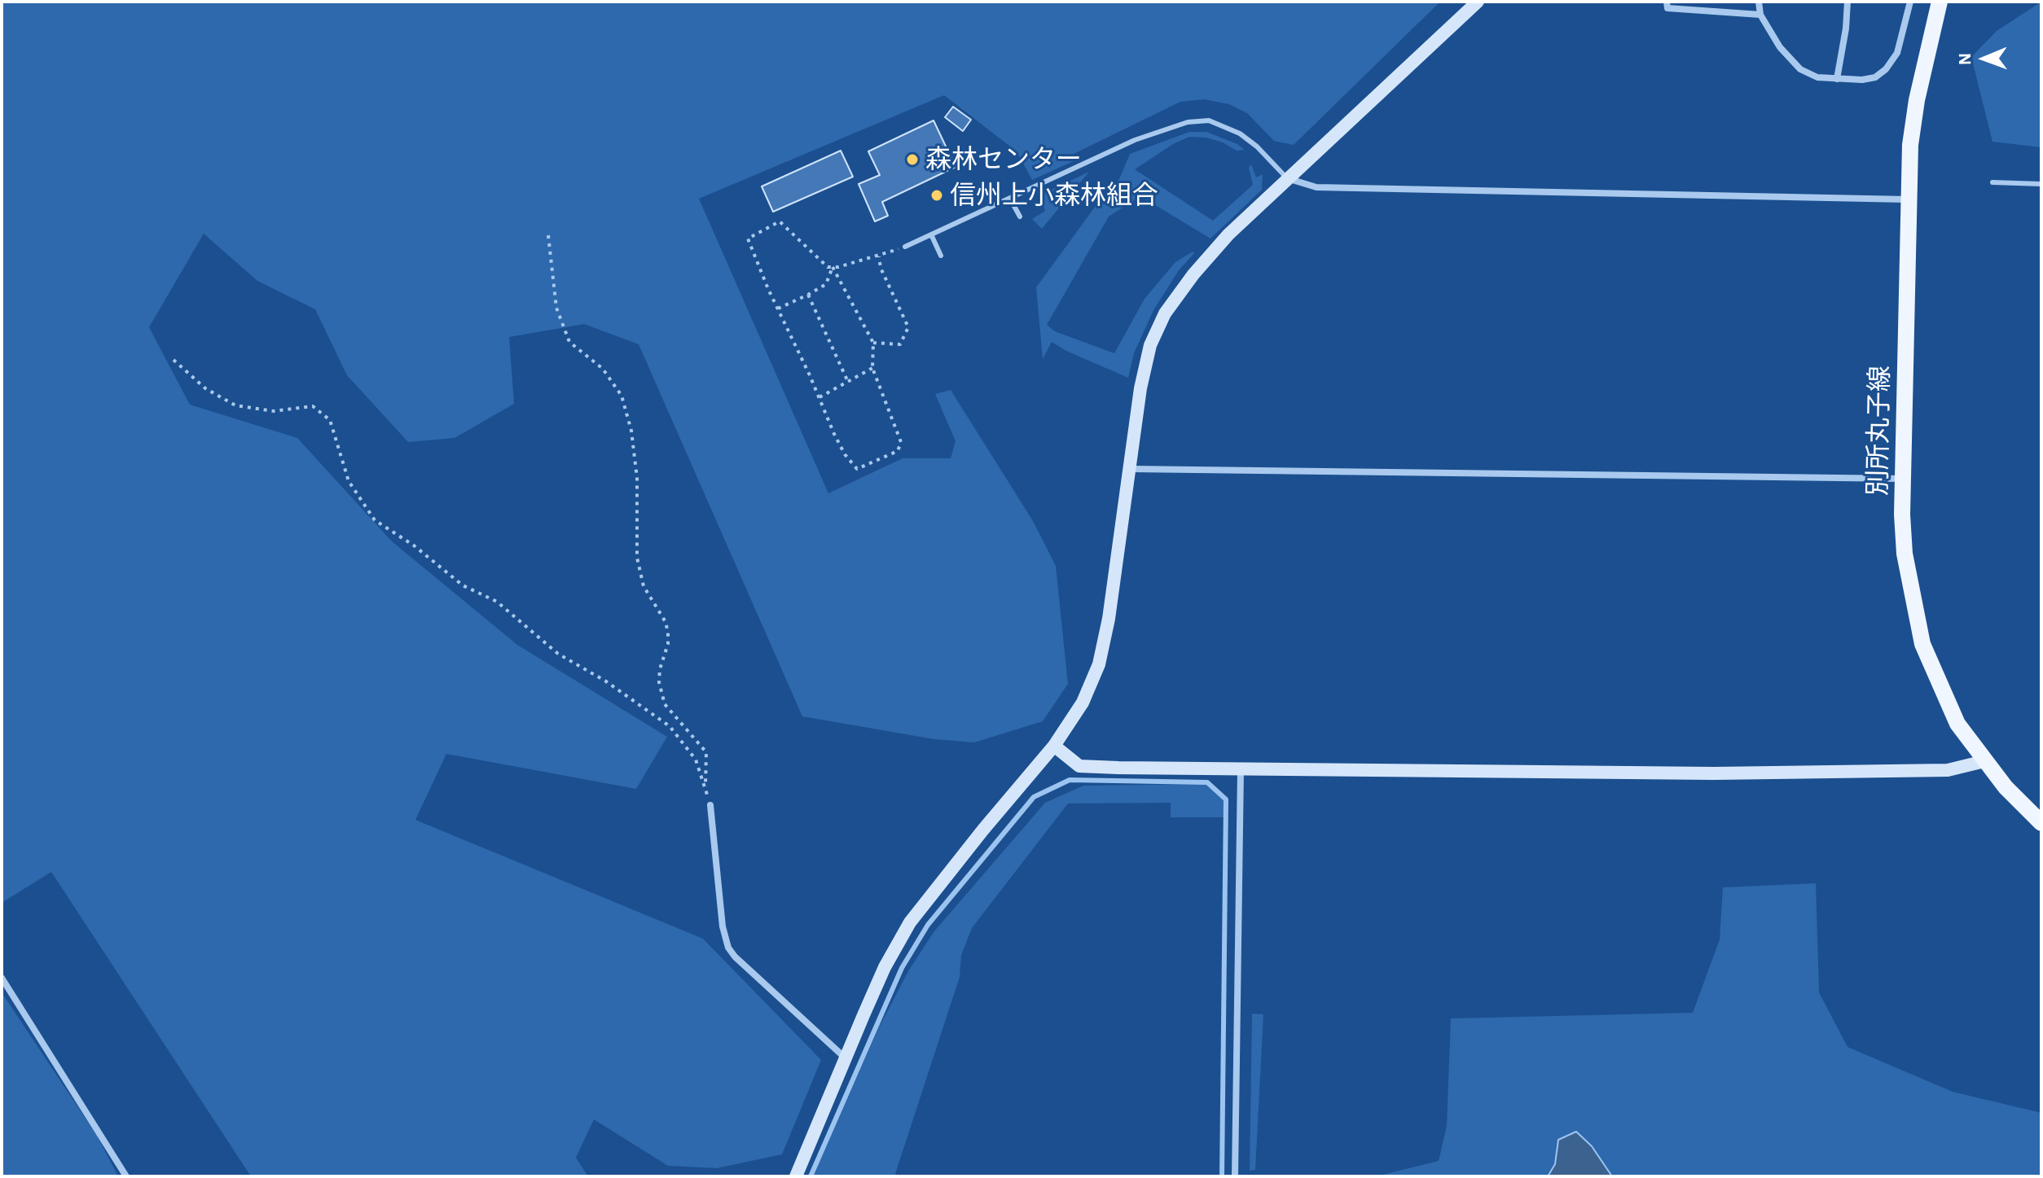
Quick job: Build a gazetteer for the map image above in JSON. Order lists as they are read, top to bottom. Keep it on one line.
{"streets":{"main road":["別所丸子線"]},"places":["森林センター","信州上小森林組合"],"north":"left"}
